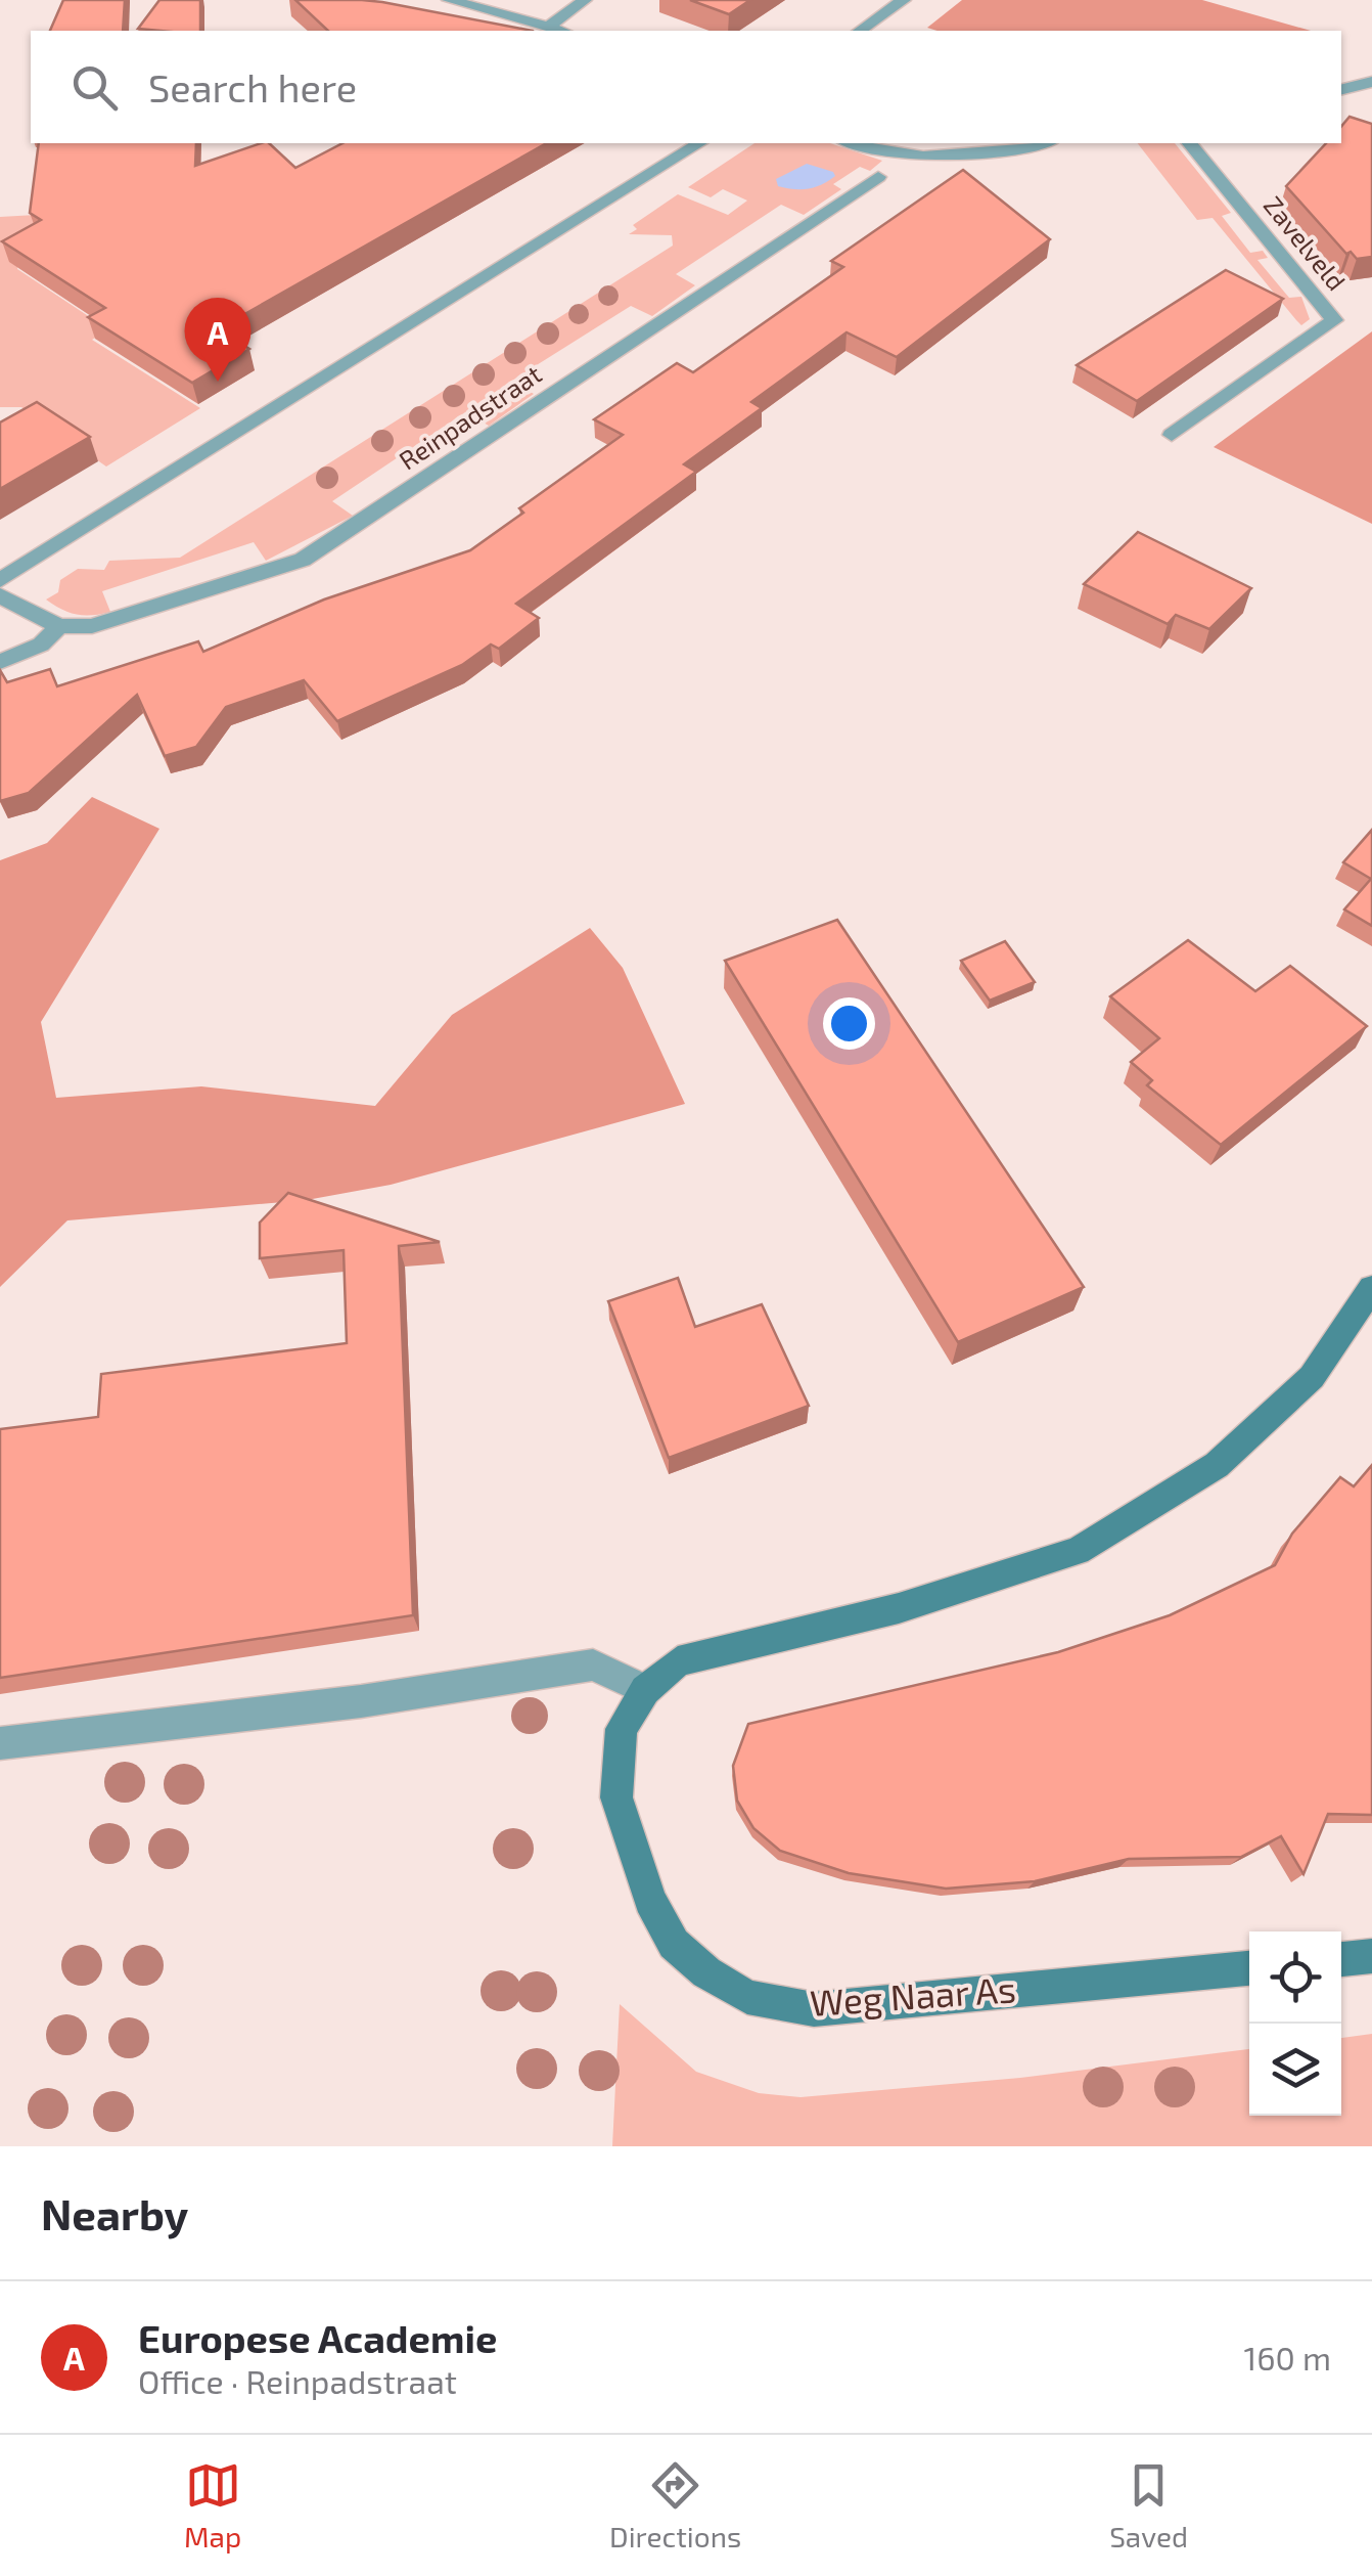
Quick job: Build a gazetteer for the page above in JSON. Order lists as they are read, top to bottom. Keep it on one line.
{"streets":{"main road":["Weg Naar As"],"street":["Zavelveld","Reinpadstraat"]},"page":{"search":"Search here","pins":"A","heading":"Nearby","list":[{"mark":"A","name":"Europese Academie","note":"Office · Reinpadstraat","value":"160 m"}],"nav":["Map","Directions","Saved"]}}
